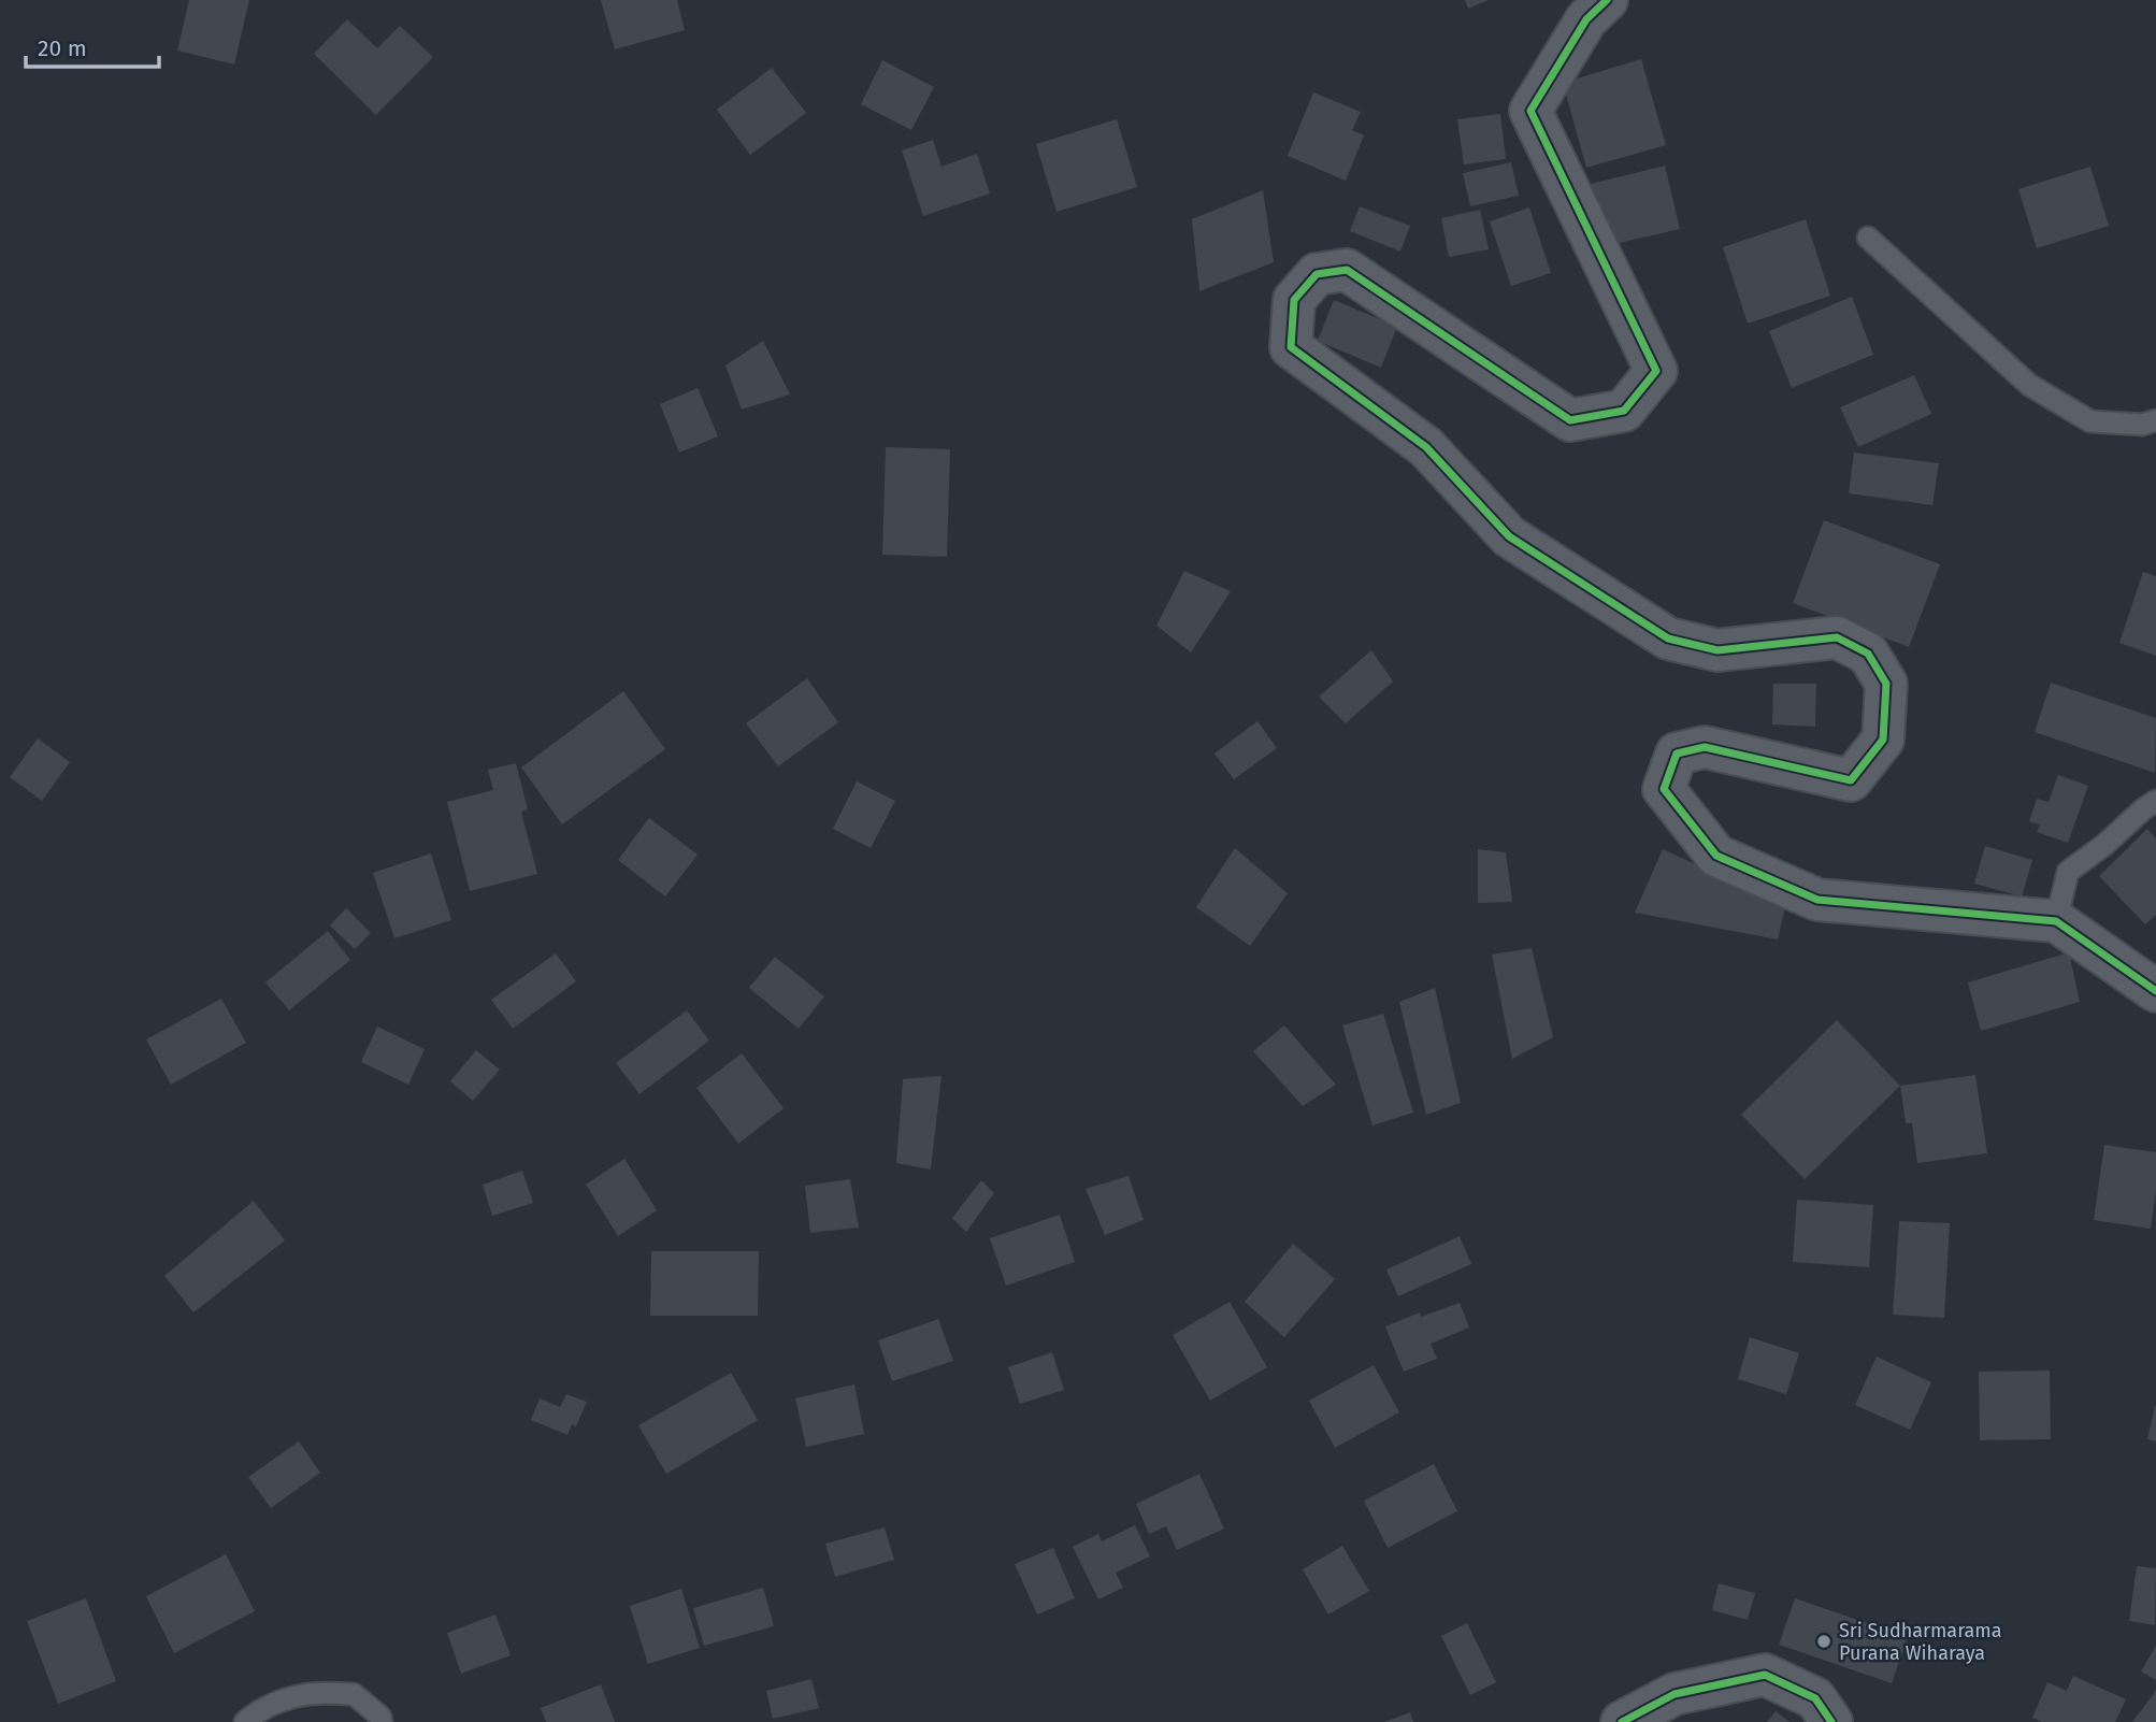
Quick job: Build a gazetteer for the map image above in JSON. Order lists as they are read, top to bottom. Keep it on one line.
{"places":["Sri Sudharmarama Purana Wiharaya"],"scale_bar":"20 m"}
